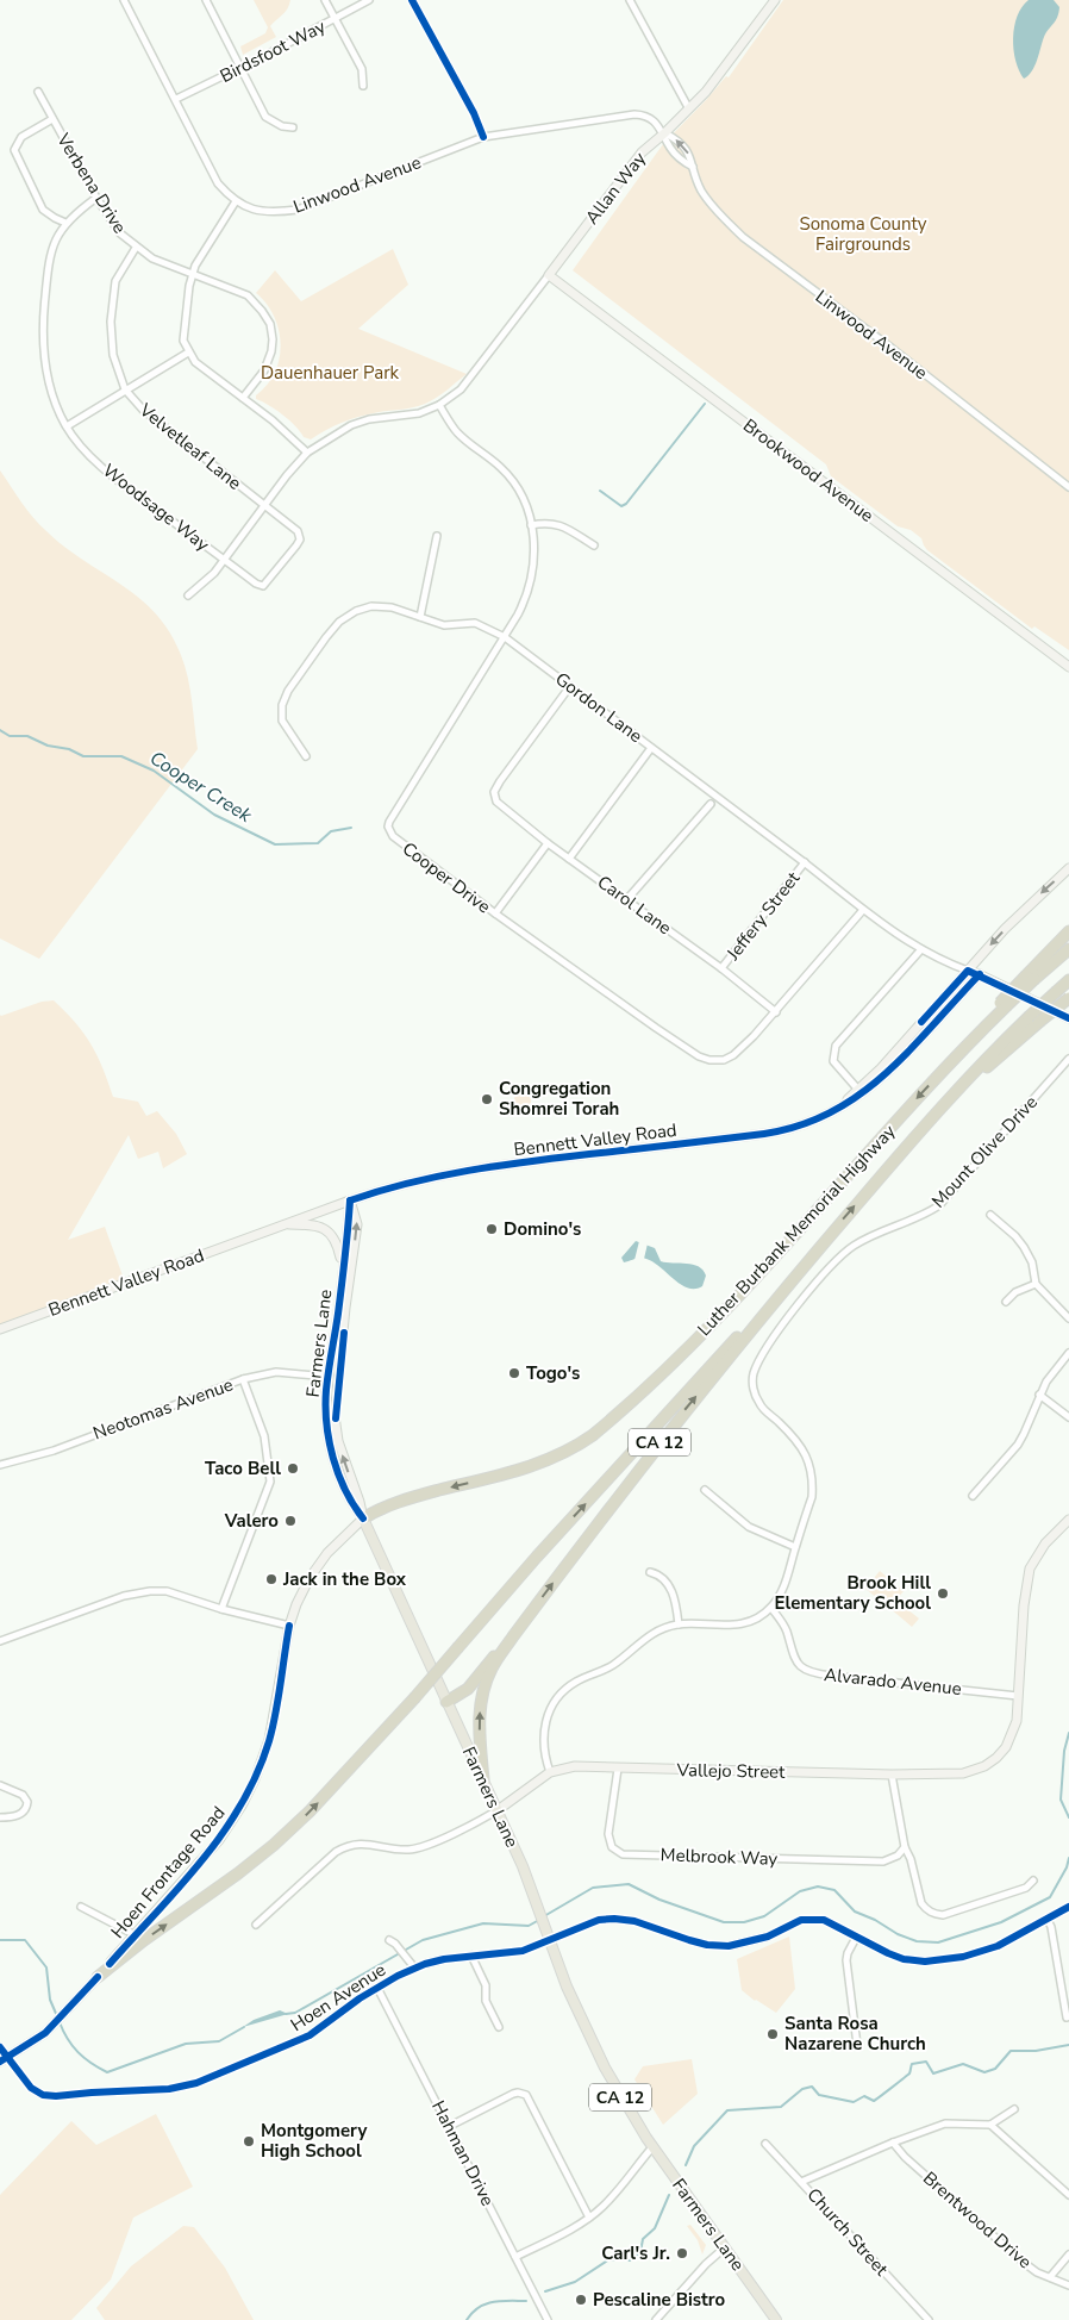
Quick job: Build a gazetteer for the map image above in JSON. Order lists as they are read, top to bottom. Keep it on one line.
{"streets":{"highway":["Luther Burbank Memorial Highway","CA 12"],"main road":["Farmers Lane"],"street":["Birdsfoot Way","Verbena Drive","Linwood Avenue","Allan Way","Velvetleaf Lane","Brookwood Avenue","Woodsage Way","Gordon Lane","Cooper Drive","Carol Lane","Jeffery Street","Bennett Valley Road","Mount Olive Drive","Neotomas Avenue","Alvarado Avenue","Vallejo Street","Melbrook Way","Hoen Frontage Road","Hoen Avenue","Hahman Drive","Brentwood Drive","Church Street"]},"crossings":[["Birdsfoot Way","Linwood Avenue"],["Verbena Drive","Velvetleaf Lane"],["Verbena Drive","Woodsage Way"],["Linwood Avenue","Allan Way"],["Allan Way","Brookwood Avenue"],["Velvetleaf Lane","Woodsage Way"],["Gordon Lane","Cooper Drive"],["Gordon Lane","Carol Lane"],["Gordon Lane","Jeffery Street"],["Gordon Lane","Bennett Valley Road"],["Cooper Drive","Carol Lane"],["Carol Lane","Jeffery Street"],["Bennett Valley Road","Farmers Lane"],["Mount Olive Drive","Alvarado Avenue"],["Luther Burbank Memorial Highway","Farmers Lane"],["Luther Burbank Memorial Highway","CA 12"],["Luther Burbank Memorial Highway","Hoen Frontage Road"],["Farmers Lane","Neotomas Avenue"],["Farmers Lane","CA 12"],["Farmers Lane","Vallejo Street"],["Farmers Lane","Hoen Frontage Road"],["Farmers Lane","Hoen Avenue"],["Alvarado Avenue","Vallejo Street"],["Vallejo Street","Melbrook Way"],["Hoen Frontage Road","Hoen Avenue"],["Hoen Avenue","Hahman Drive"]],"water":["Cooper Creek"],"parks":["Sonoma County Fairgrounds","Dauenhauer Park"],"places":["Congregation Shomrei Torah","Domino's","Togo's","Taco Bell","Valero","Jack in the Box","Brook Hill Elementary School","Santa Rosa Nazarene Church","Montgomery High School","Carl's Jr.","Pescaline Bistro"]}
